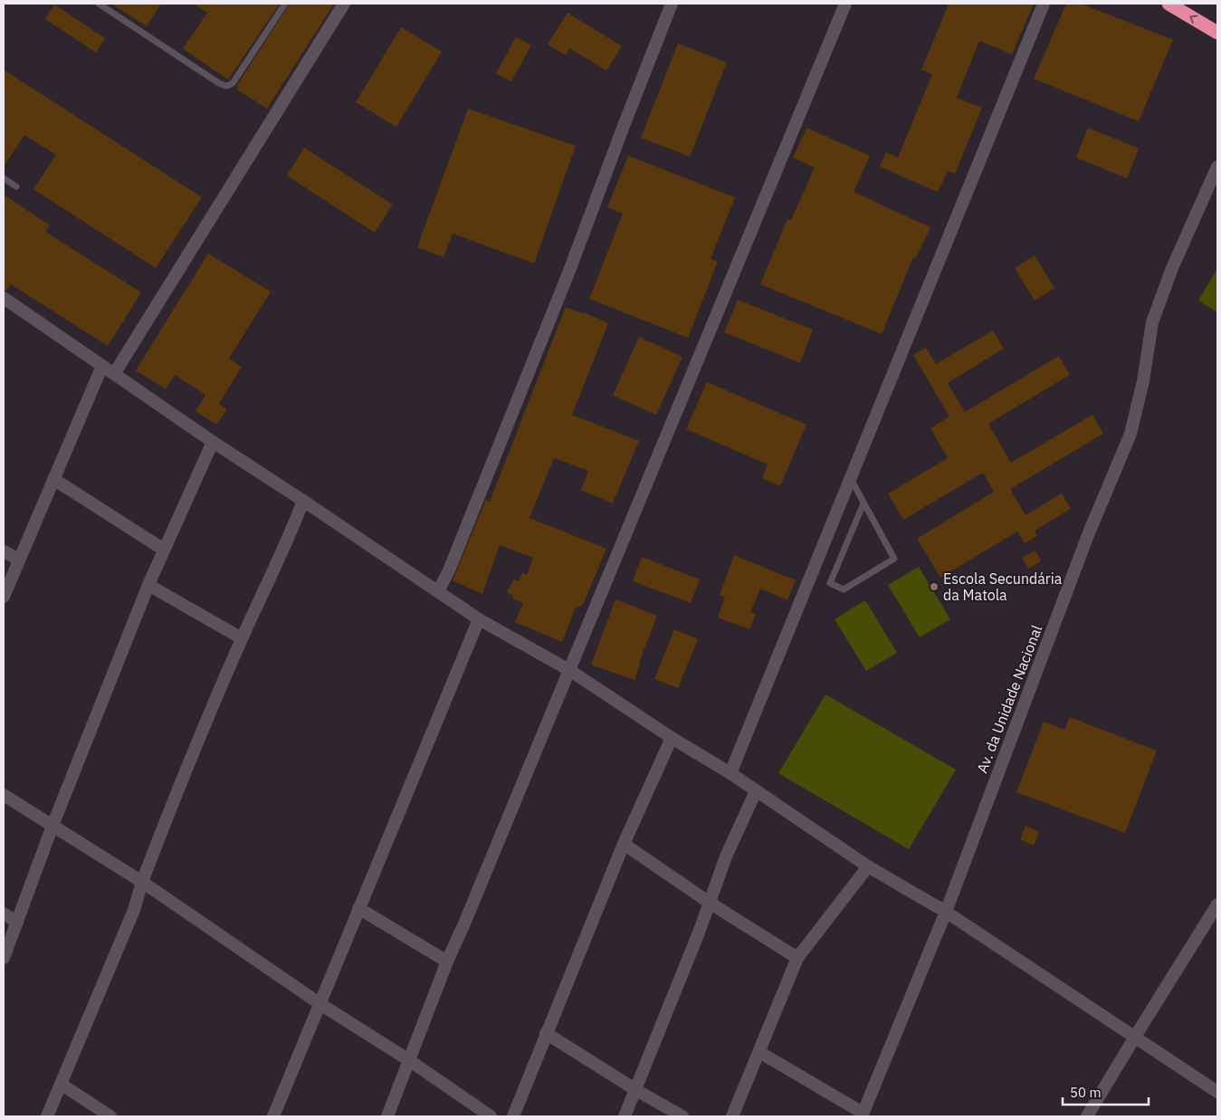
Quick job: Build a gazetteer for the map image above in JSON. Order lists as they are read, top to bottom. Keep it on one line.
{"streets":{"street":["Av. da Unidade Nacional"]},"places":["Escola Secundária da Matola"],"scale_bar":"50 m"}
